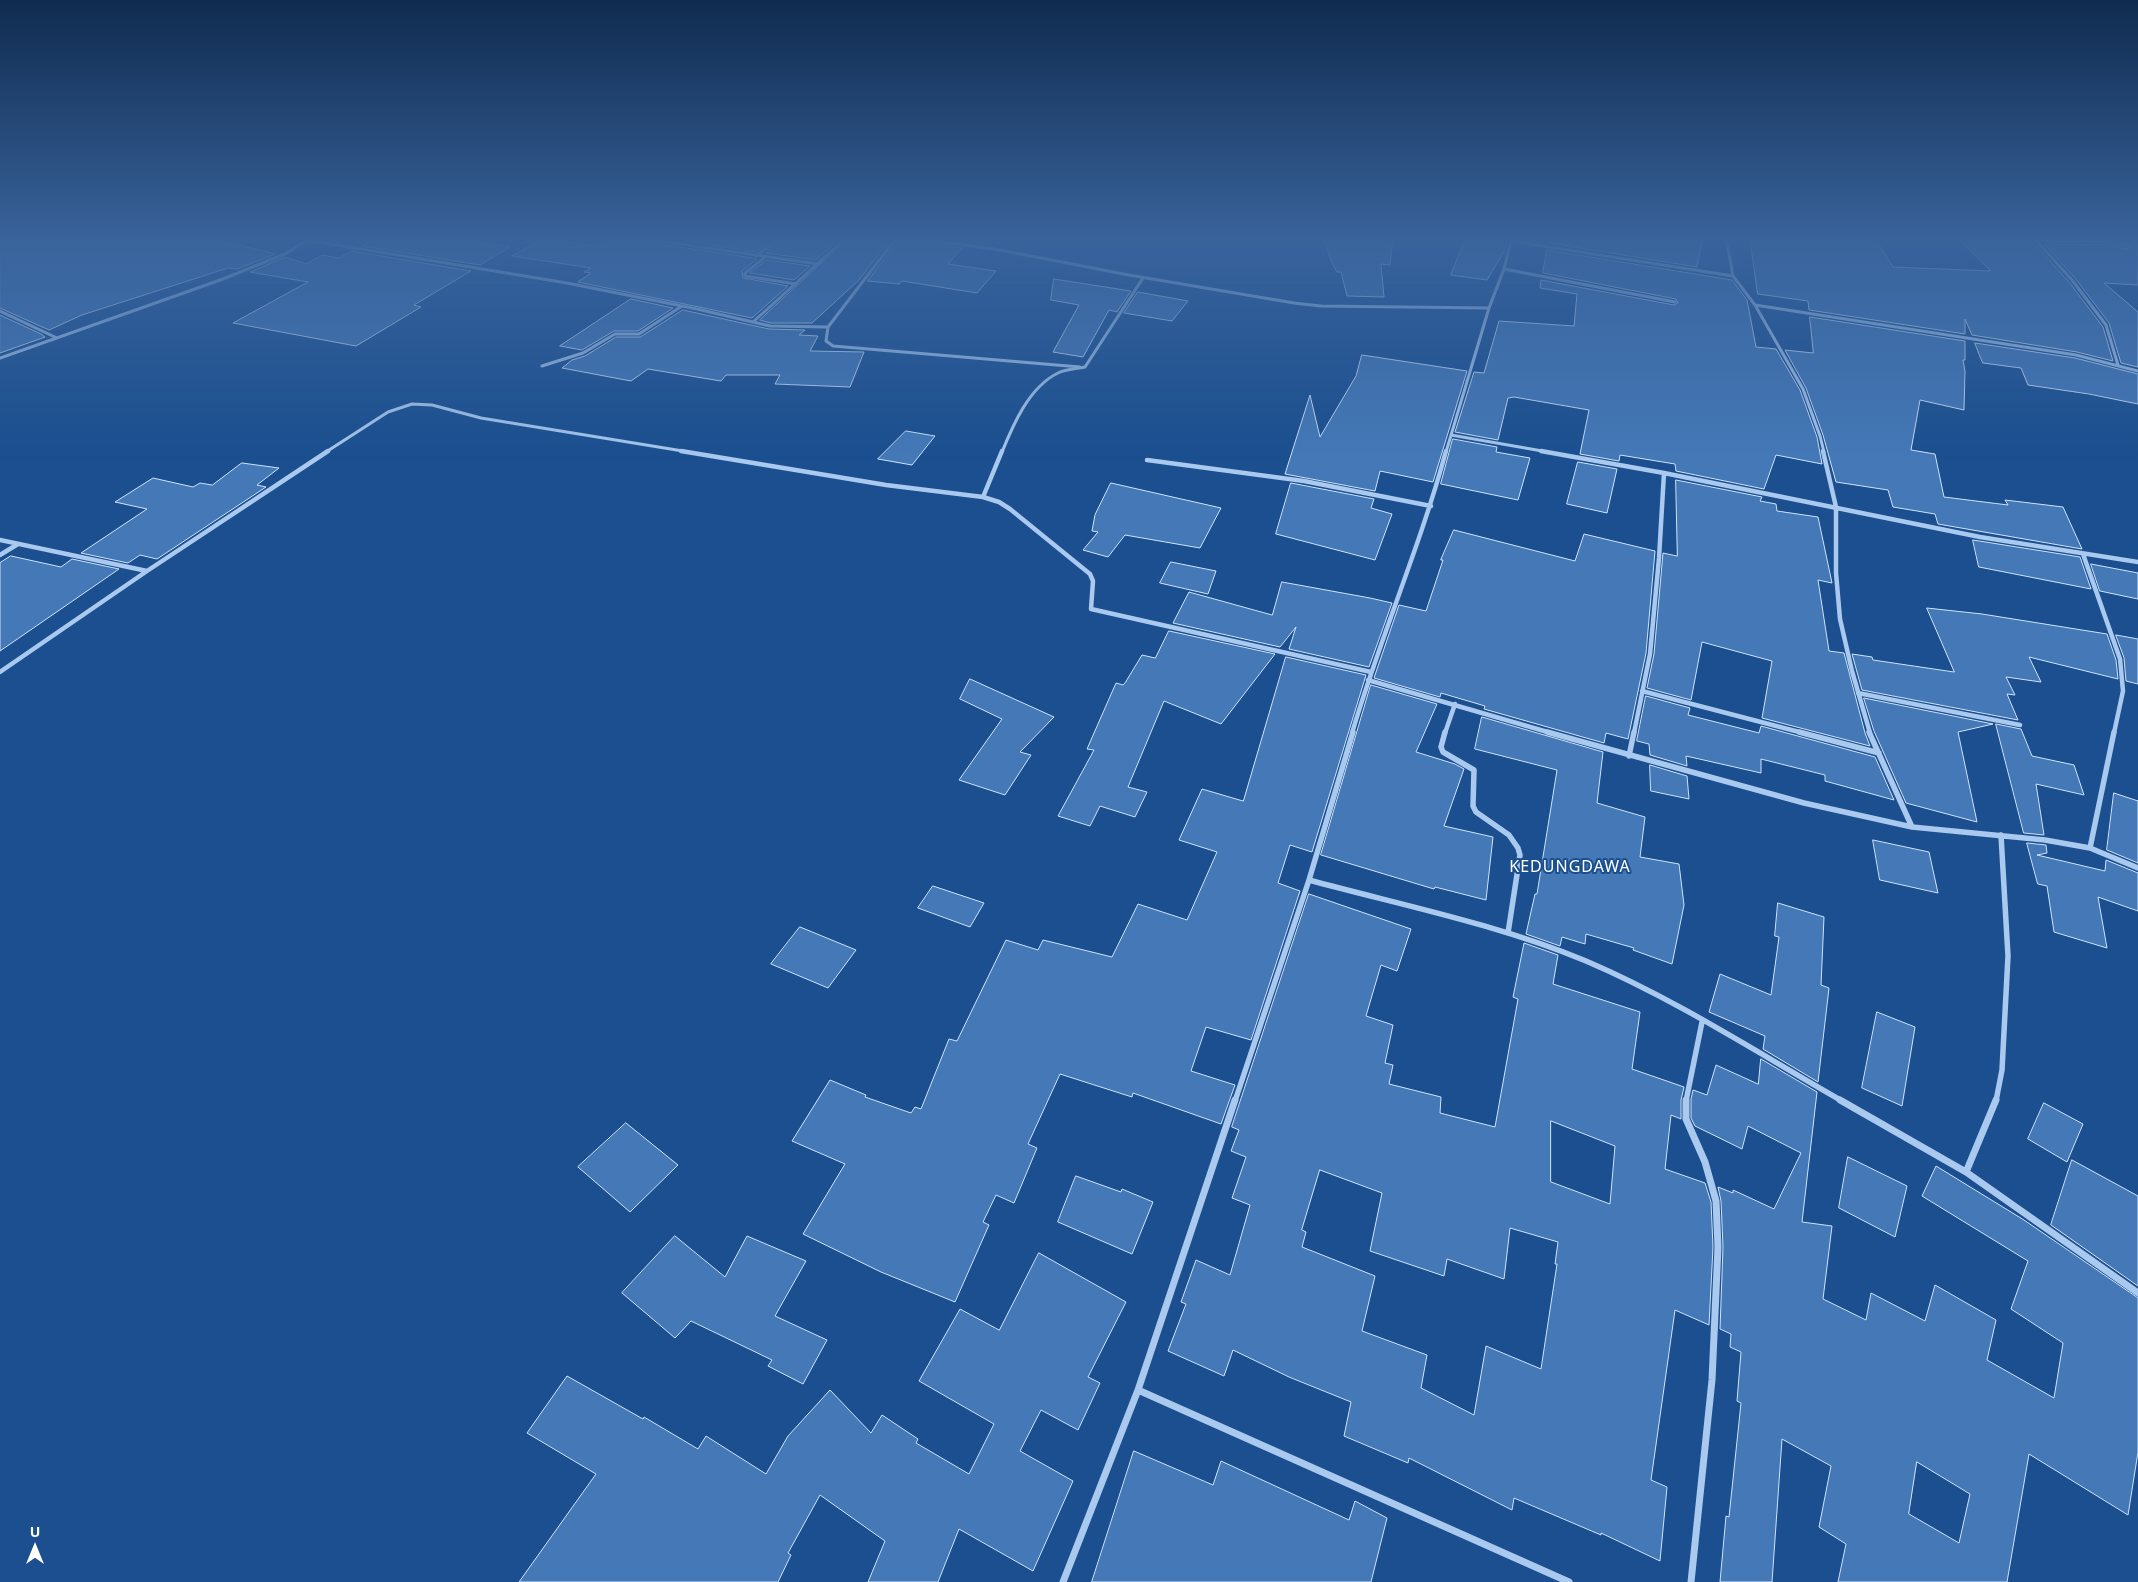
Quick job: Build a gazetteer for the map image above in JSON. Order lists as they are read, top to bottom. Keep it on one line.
{"districts":["KEDUNGDAWA"],"north":"top"}
